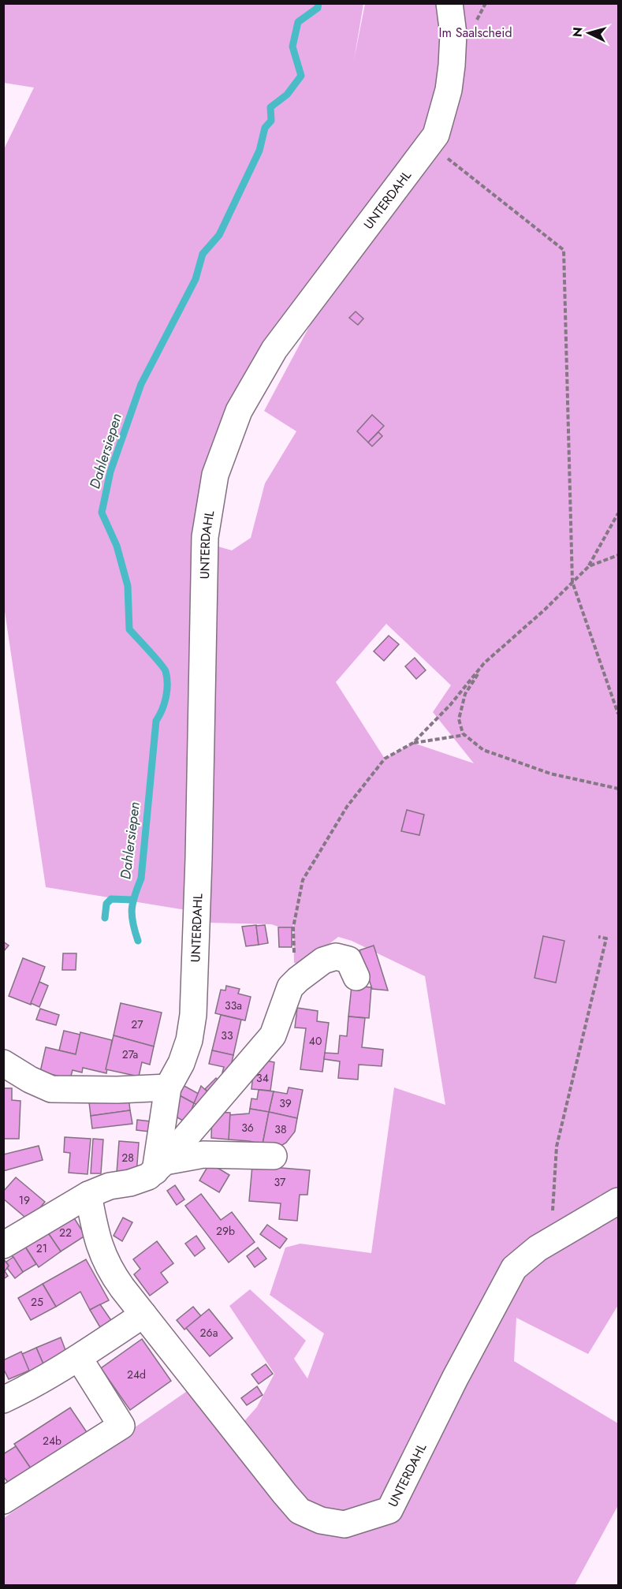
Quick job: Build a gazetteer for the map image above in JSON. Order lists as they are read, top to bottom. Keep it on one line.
{"streets":{"street":["UNTERDAHL"]},"water":["Dahlersiepen"],"parks":["Im Saalscheid"],"house_numbers":["33a","27","33","40","27a","34","39","36","38","28","37","19","29b","22","21","25","26a","24d","24b"],"north":"left"}
